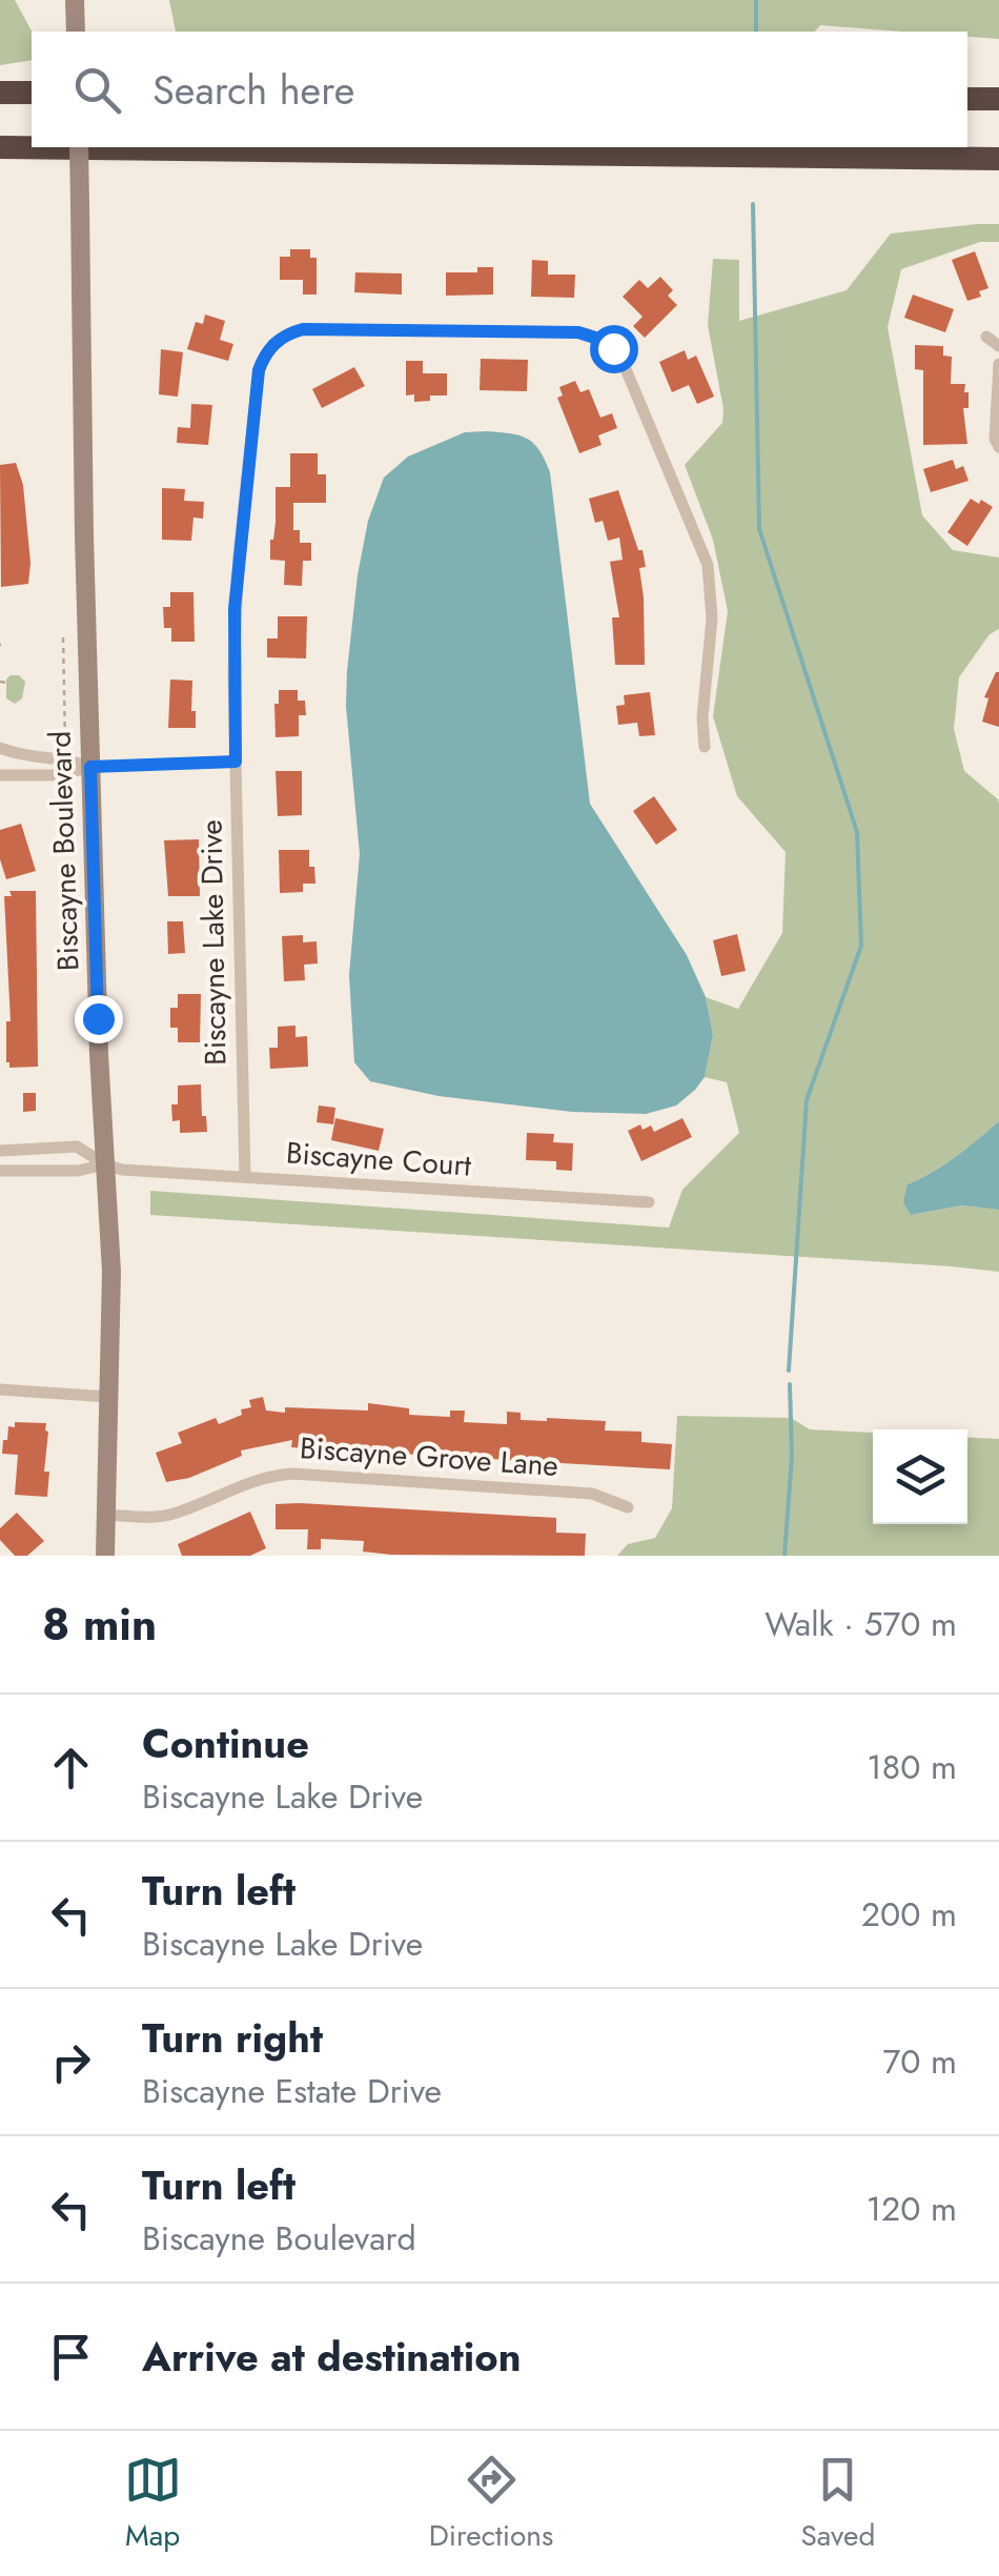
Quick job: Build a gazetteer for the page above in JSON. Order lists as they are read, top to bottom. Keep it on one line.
{"streets":{"street":["Biscayne Boulevard","Biscayne Lake Drive","Biscayne Court","Biscayne Grove Lane"]},"crossings":[["Biscayne Boulevard","Biscayne Court"],["Biscayne Boulevard","Biscayne Grove Lane"],["Biscayne Lake Drive","Biscayne Court"]],"page":{"search":"Search here","heading":["8 min","Walk · 570 m"],"list":[["Continue","Biscayne Lake Drive","180 m"],["Turn left","Biscayne Lake Drive","200 m"],["Turn right","Biscayne Estate Drive","70 m"],["Turn left","Biscayne Boulevard","120 m"],"Arrive at destination"],"nav":["Map","Directions","Saved"]}}
